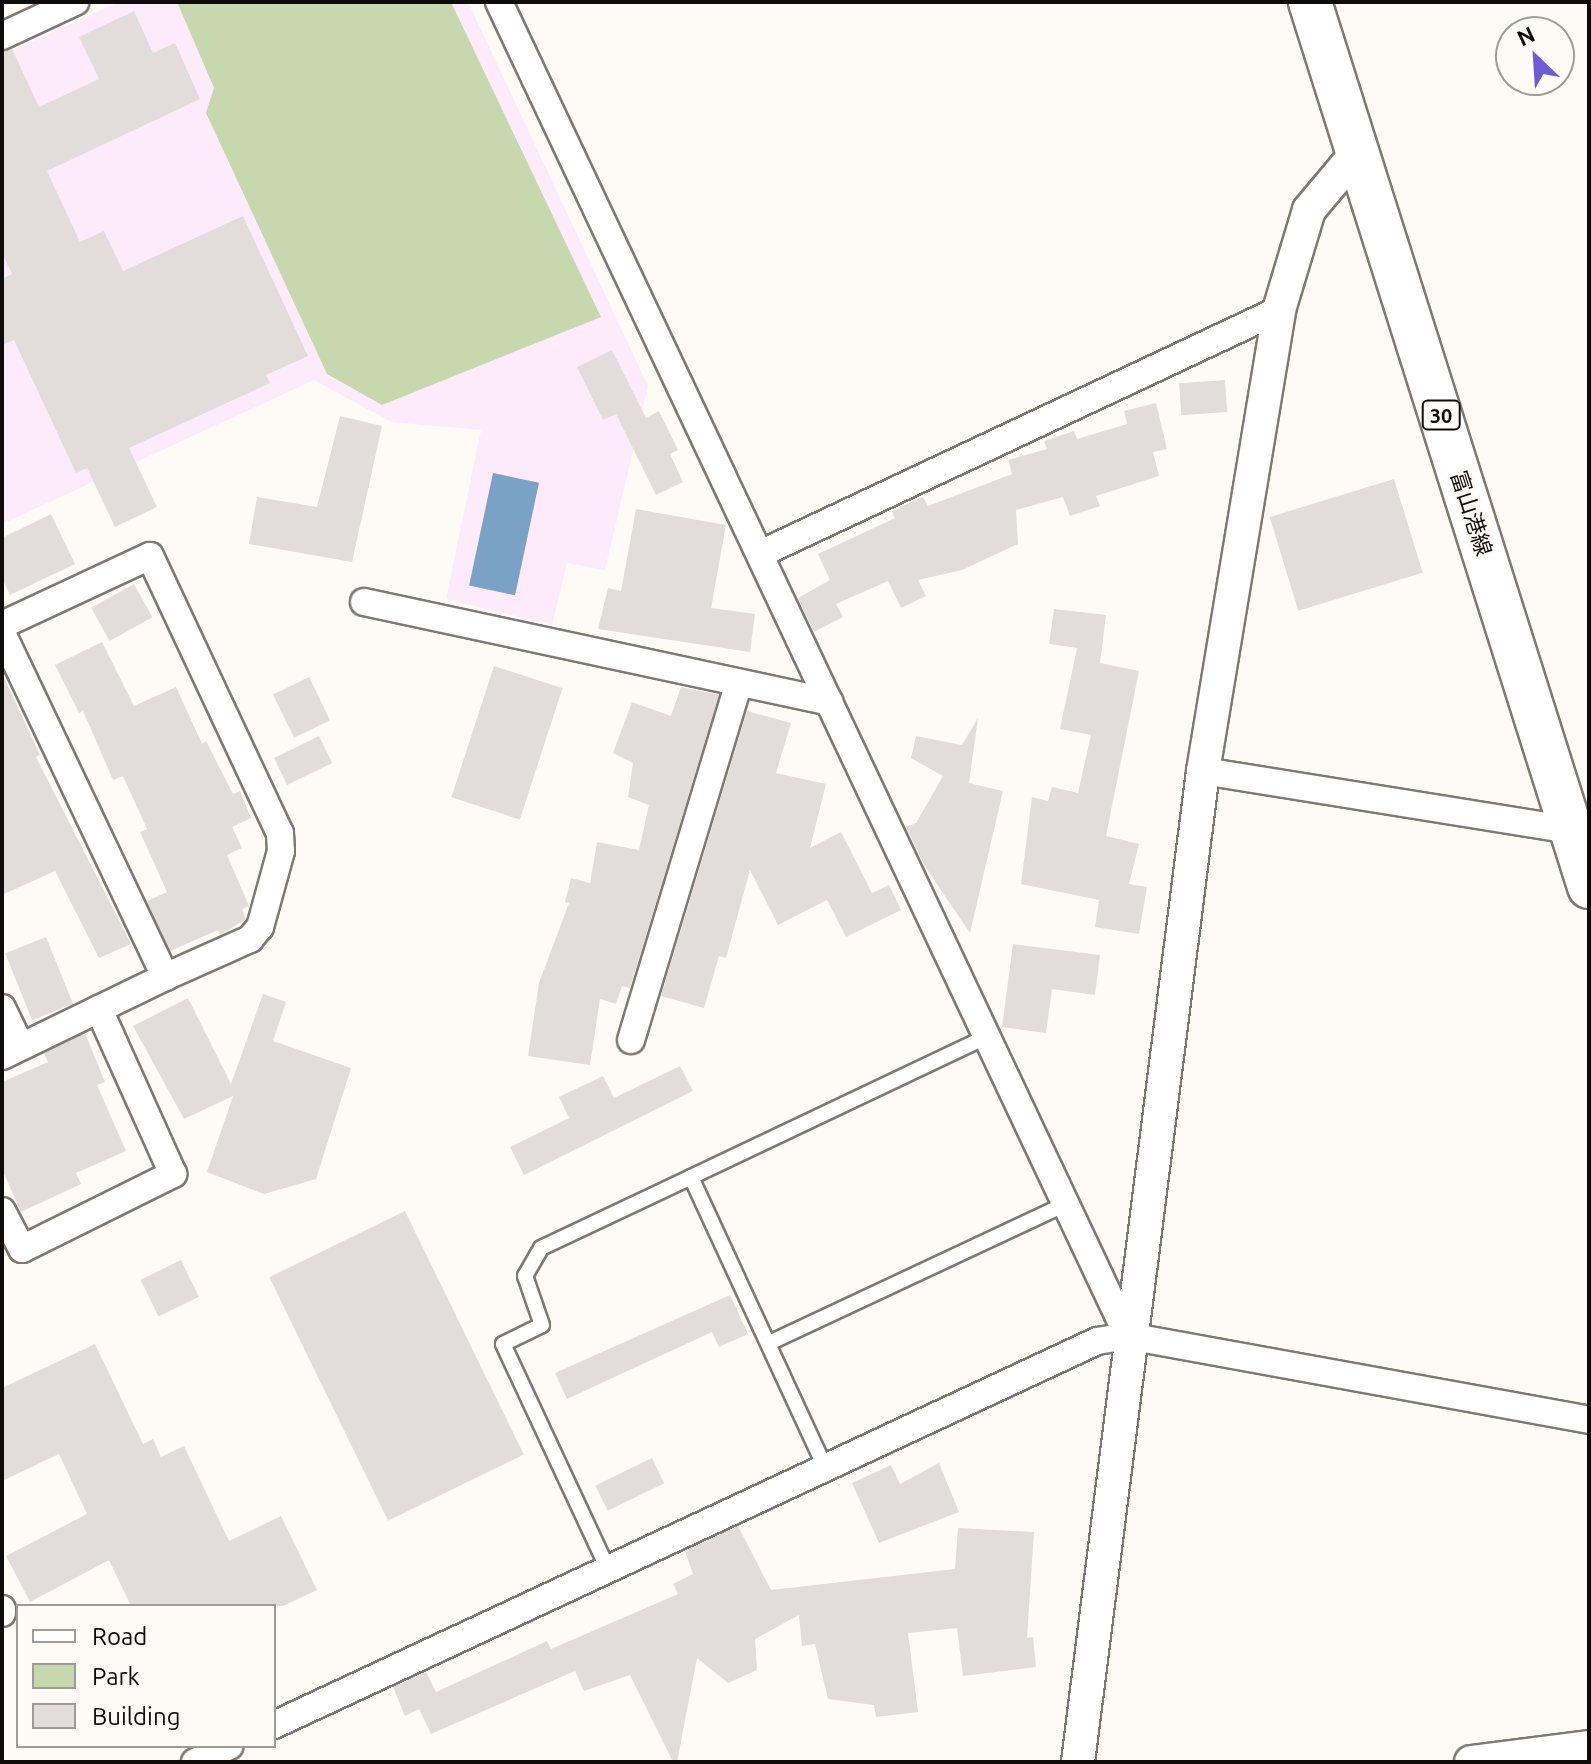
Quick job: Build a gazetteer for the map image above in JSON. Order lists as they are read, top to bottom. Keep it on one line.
{"streets":{"main road":["30","富山港線"]},"legend":["Road","Park","Building"],"north":"top left"}
